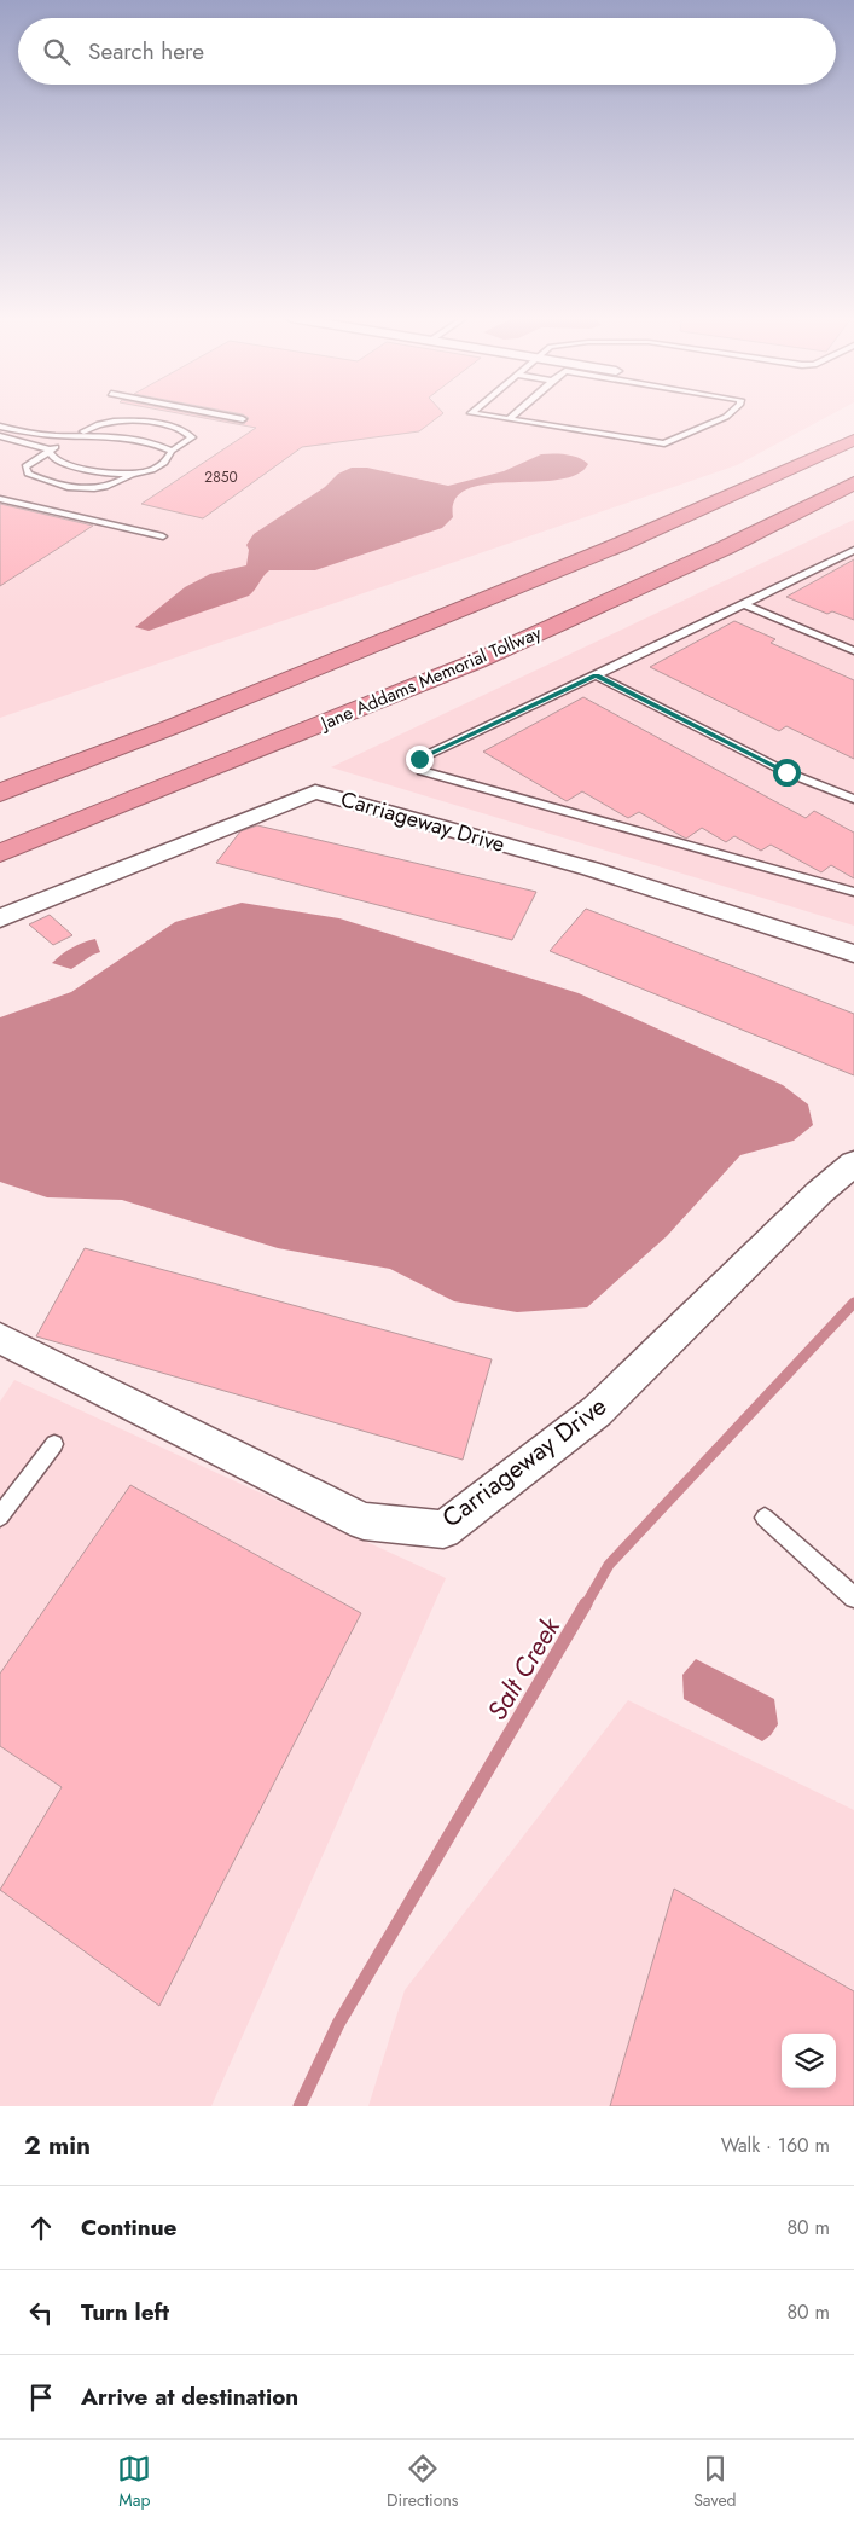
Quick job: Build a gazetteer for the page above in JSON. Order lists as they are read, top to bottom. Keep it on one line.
{"streets":{"highway":["Jane Addams Memorial Tollway"],"street":["Carriageway Drive"]},"water":["Salt Creek"],"house_numbers":["2850"],"page":{"search":"Search here","heading":["2 min","Walk · 160 m"],"list":[["Continue","80 m"],["Turn left","80 m"],"Arrive at destination"],"nav":["Map","Directions","Saved"]}}
